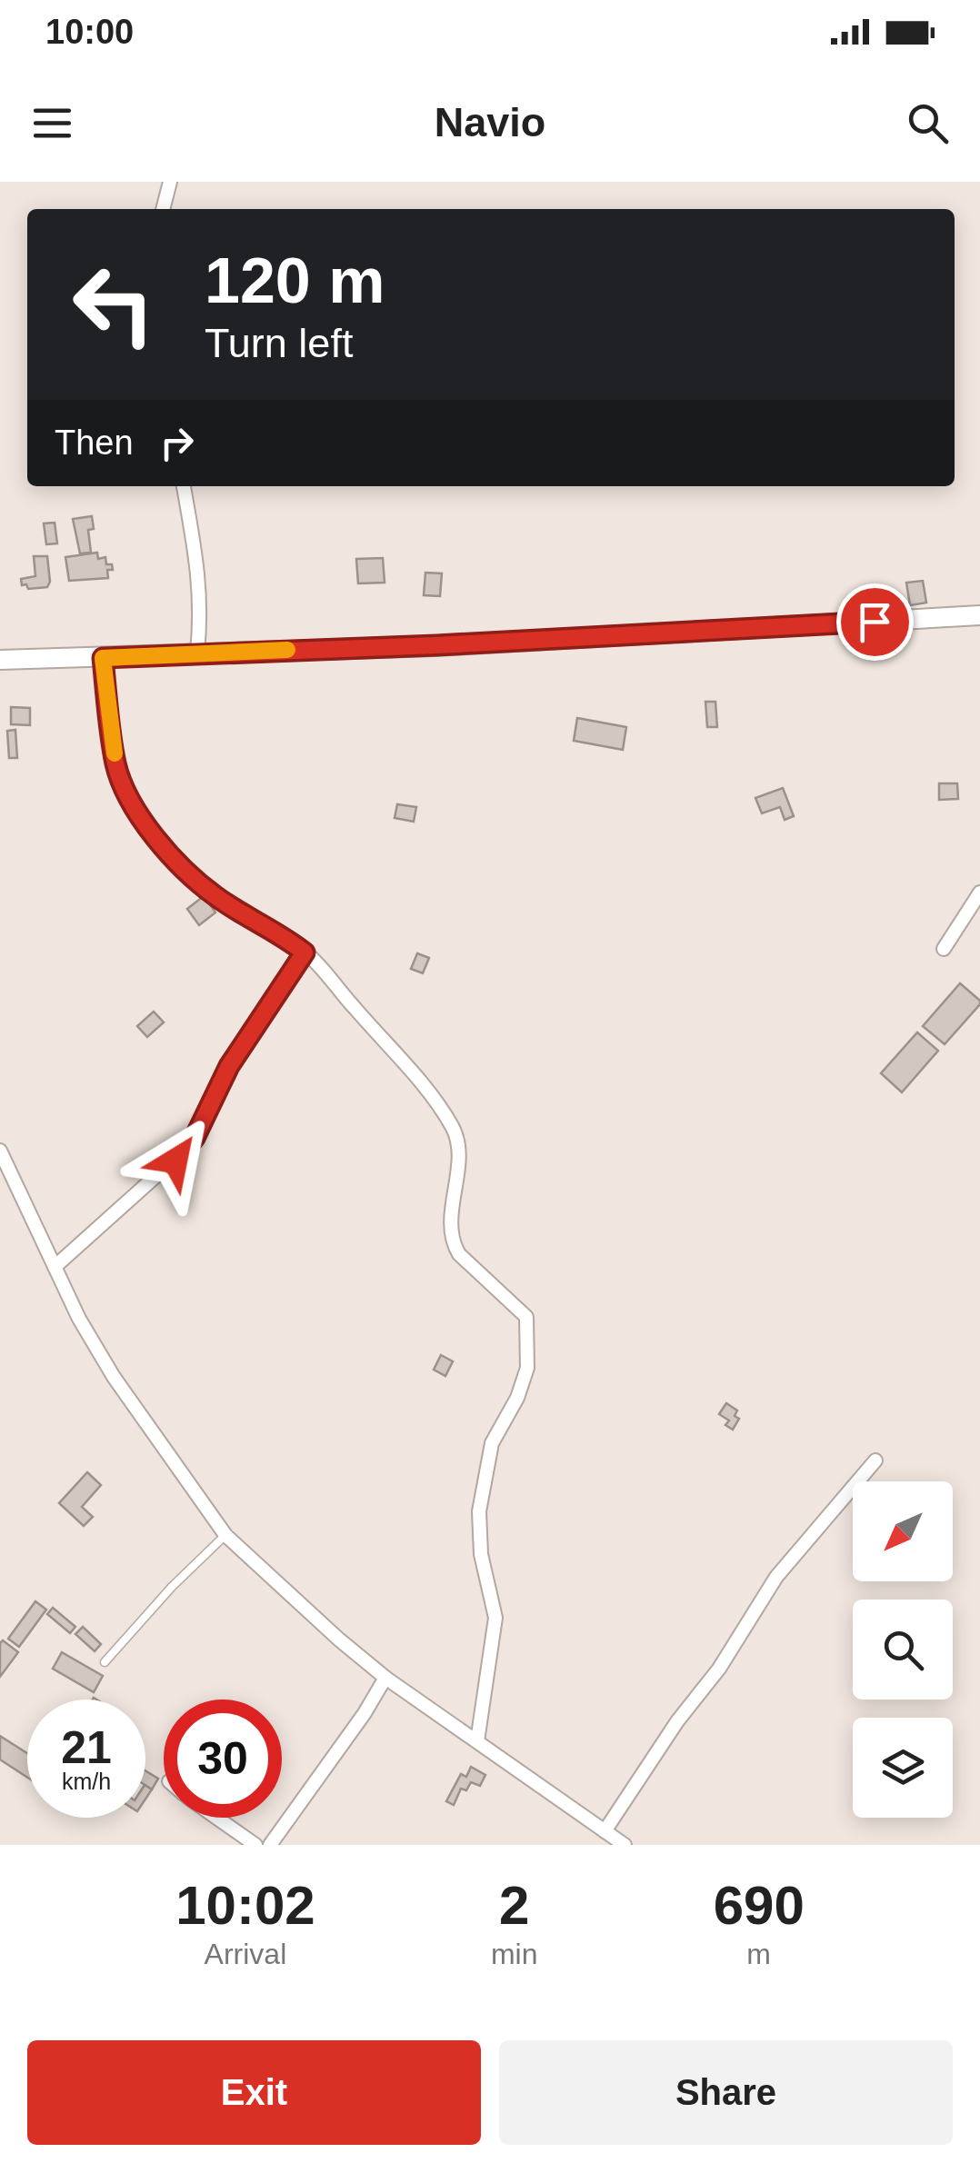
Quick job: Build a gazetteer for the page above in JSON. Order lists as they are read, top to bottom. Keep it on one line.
{"north":"bottom left","page":{"status":"10:00","header":"Navio","turn":["120 m","Turn left"],"then":"Then","speed":"21 km/h","limit":"30","eta":["10:02","Arrival","2","min","690","m"],"buttons":["Exit","Share"]}}
